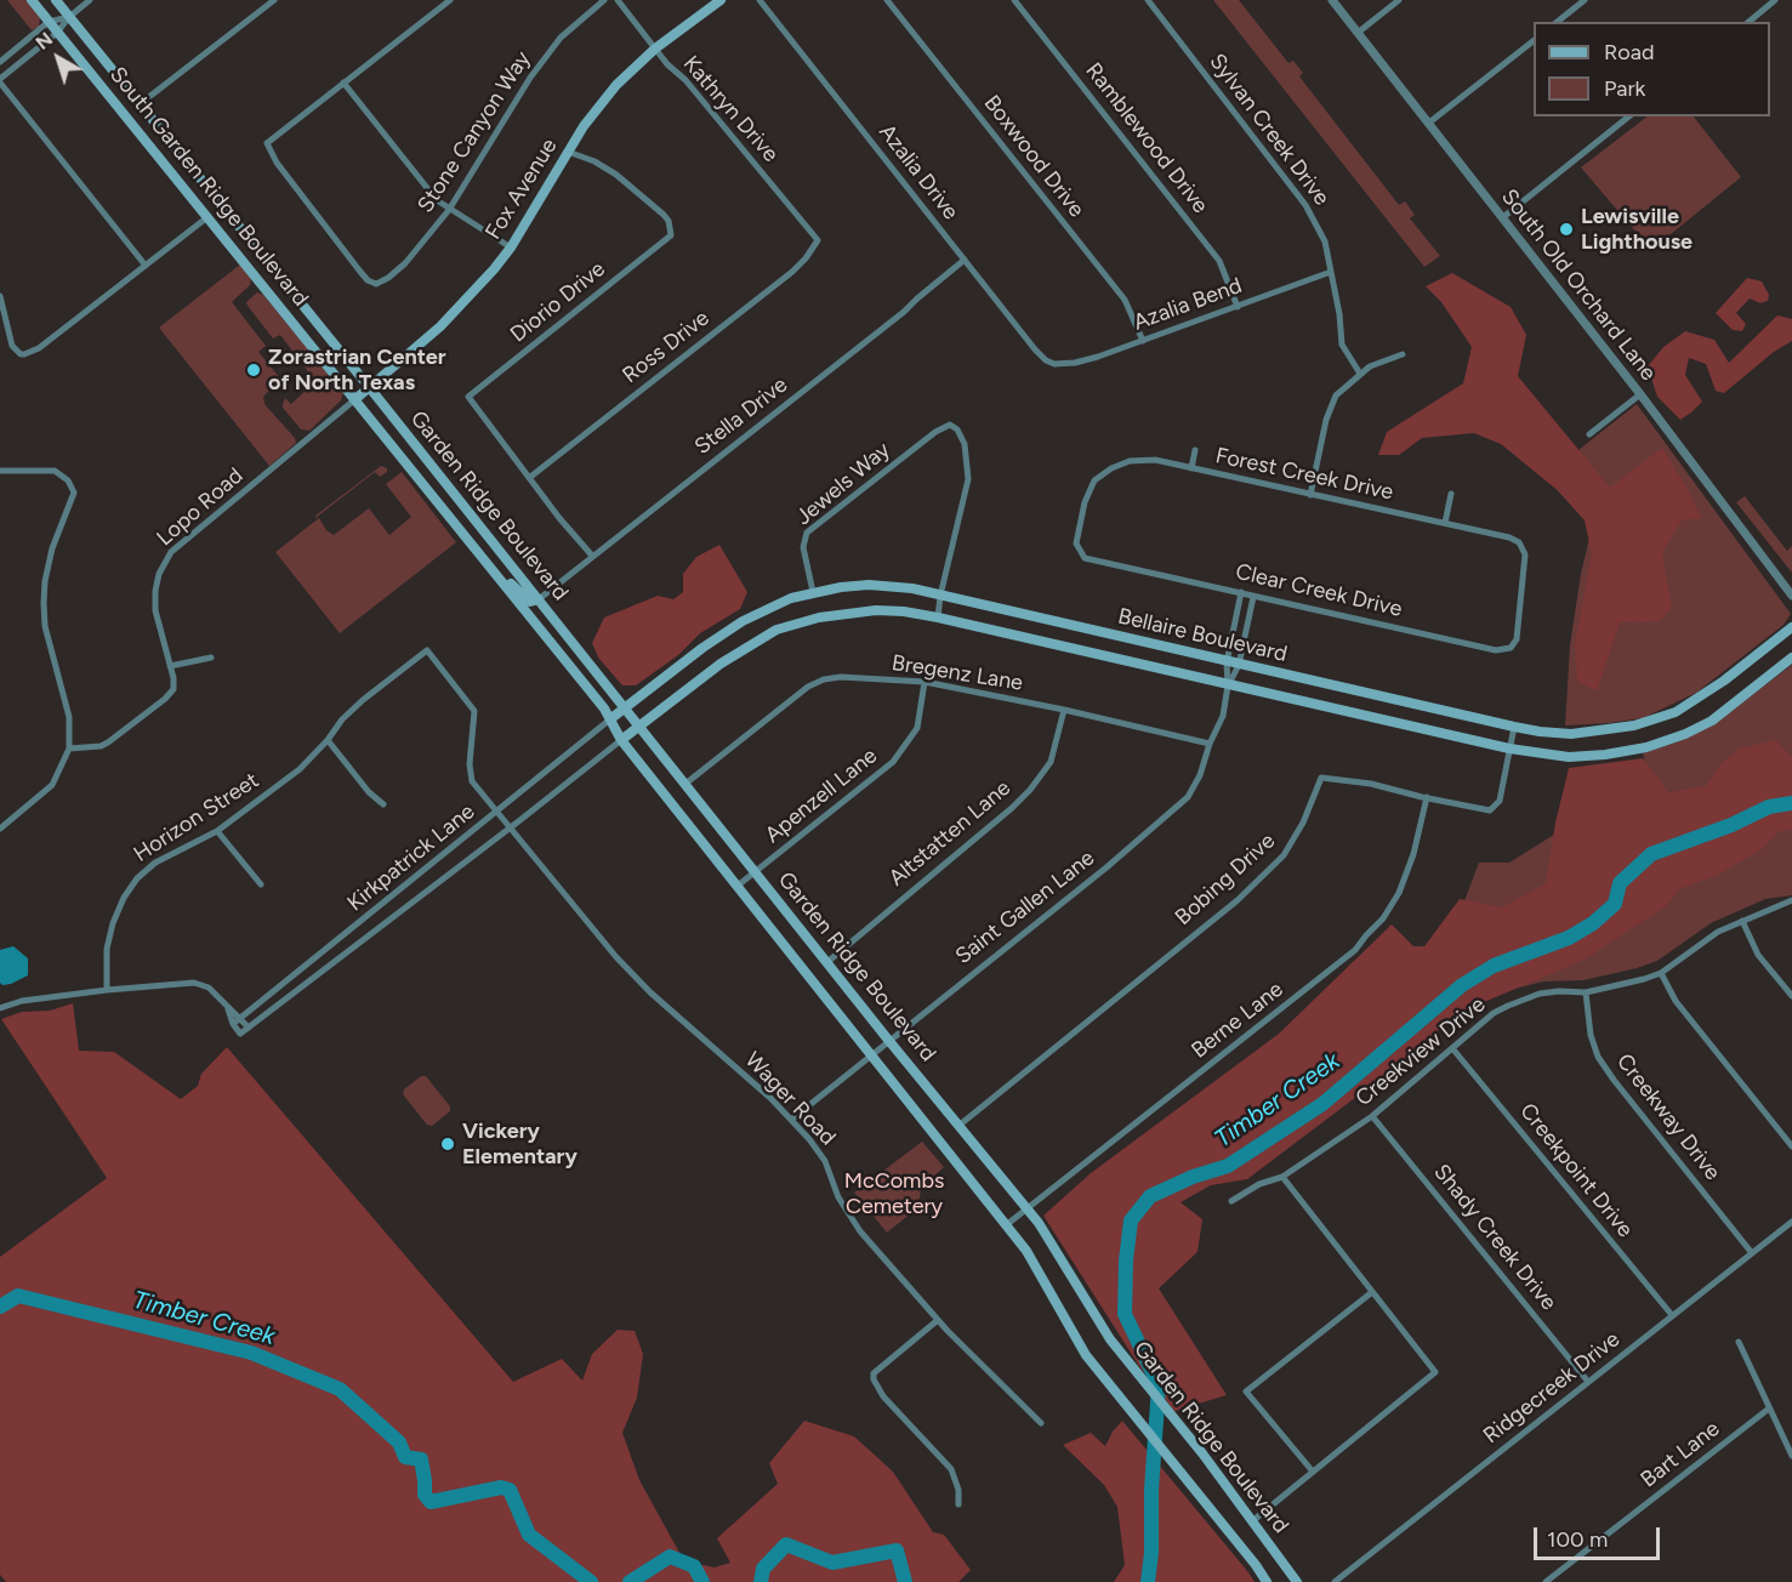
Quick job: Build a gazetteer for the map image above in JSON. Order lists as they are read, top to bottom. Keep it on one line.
{"streets":{"main road":["South Garden Ridge Boulevard","Fox Avenue","Garden Ridge Boulevard","Bellaire Boulevard"],"street":["Kathryn Drive","Sylvan Creek Drive","Stone Canyon Way","Ramblewood Drive","Boxwood Drive","Azalia Drive","South Old Orchard Lane","Diorio Drive","Azalia Bend","Ross Drive","Stella Drive","Forest Creek Drive","Jewels Way","Lopo Road","Clear Creek Drive","Bregenz Lane","Apenzell Lane","Horizon Street","Altstatten Lane","Kirkpatrick Lane","Bobing Drive","Saint Gallen Lane","Berne Lane","Creekview Drive","Wager Road","Creekway Drive","Creekpoint Drive","Shady Creek Drive","Ridgecreek Drive","Bart Lane"]},"crossings":[["Kathryn Drive","Fox Avenue"],["Kathryn Drive","Ross Drive"],["Sylvan Creek Drive","Azalia Bend"],["Ramblewood Drive","Azalia Bend"],["Boxwood Drive","Azalia Bend"],["Azalia Drive","Azalia Bend"],["Azalia Drive","Stella Drive"],["South Garden Ridge Boulevard","Fox Avenue"],["South Garden Ridge Boulevard","Garden Ridge Boulevard"],["South Garden Ridge Boulevard","Lopo Road"],["Fox Avenue","Diorio Drive"],["Fox Avenue","Garden Ridge Boulevard"],["Fox Avenue","Lopo Road"],["Diorio Drive","Ross Drive"],["Stella Drive","Garden Ridge Boulevard"],["Forest Creek Drive","Clear Creek Drive"],["Jewels Way","Bellaire Boulevard"],["Garden Ridge Boulevard","Lopo Road"],["Garden Ridge Boulevard","Bellaire Boulevard"],["Garden Ridge Boulevard","Bregenz Lane"],["Garden Ridge Boulevard","Apenzell Lane"],["Garden Ridge Boulevard","Altstatten Lane"],["Garden Ridge Boulevard","Kirkpatrick Lane"],["Garden Ridge Boulevard","Bobing Drive"],["Garden Ridge Boulevard","Saint Gallen Lane"],["Garden Ridge Boulevard","Berne Lane"],["Bellaire Boulevard","Kirkpatrick Lane"],["Bellaire Boulevard","Bobing Drive"],["Bellaire Boulevard","Saint Gallen Lane"],["Bregenz Lane","Apenzell Lane"],["Bregenz Lane","Altstatten Lane"],["Bregenz Lane","Saint Gallen Lane"],["Horizon Street","Wager Road"],["Kirkpatrick Lane","Wager Road"],["Bobing Drive","Berne Lane"],["Saint Gallen Lane","Wager Road"],["Creekview Drive","Creekway Drive"],["Creekview Drive","Creekpoint Drive"],["Creekview Drive","Shady Creek Drive"],["Creekway Drive","Ridgecreek Drive"],["Creekpoint Drive","Ridgecreek Drive"],["Shady Creek Drive","Ridgecreek Drive"]],"water":["Timber Creek"],"parks":["McCombs Cemetery"],"places":["Lewisville Lighthouse","Zorastrian Center of North Texas","Vickery Elementary"],"legend":["Road","Park"],"scale_bar":"100 m","north":"top left"}
